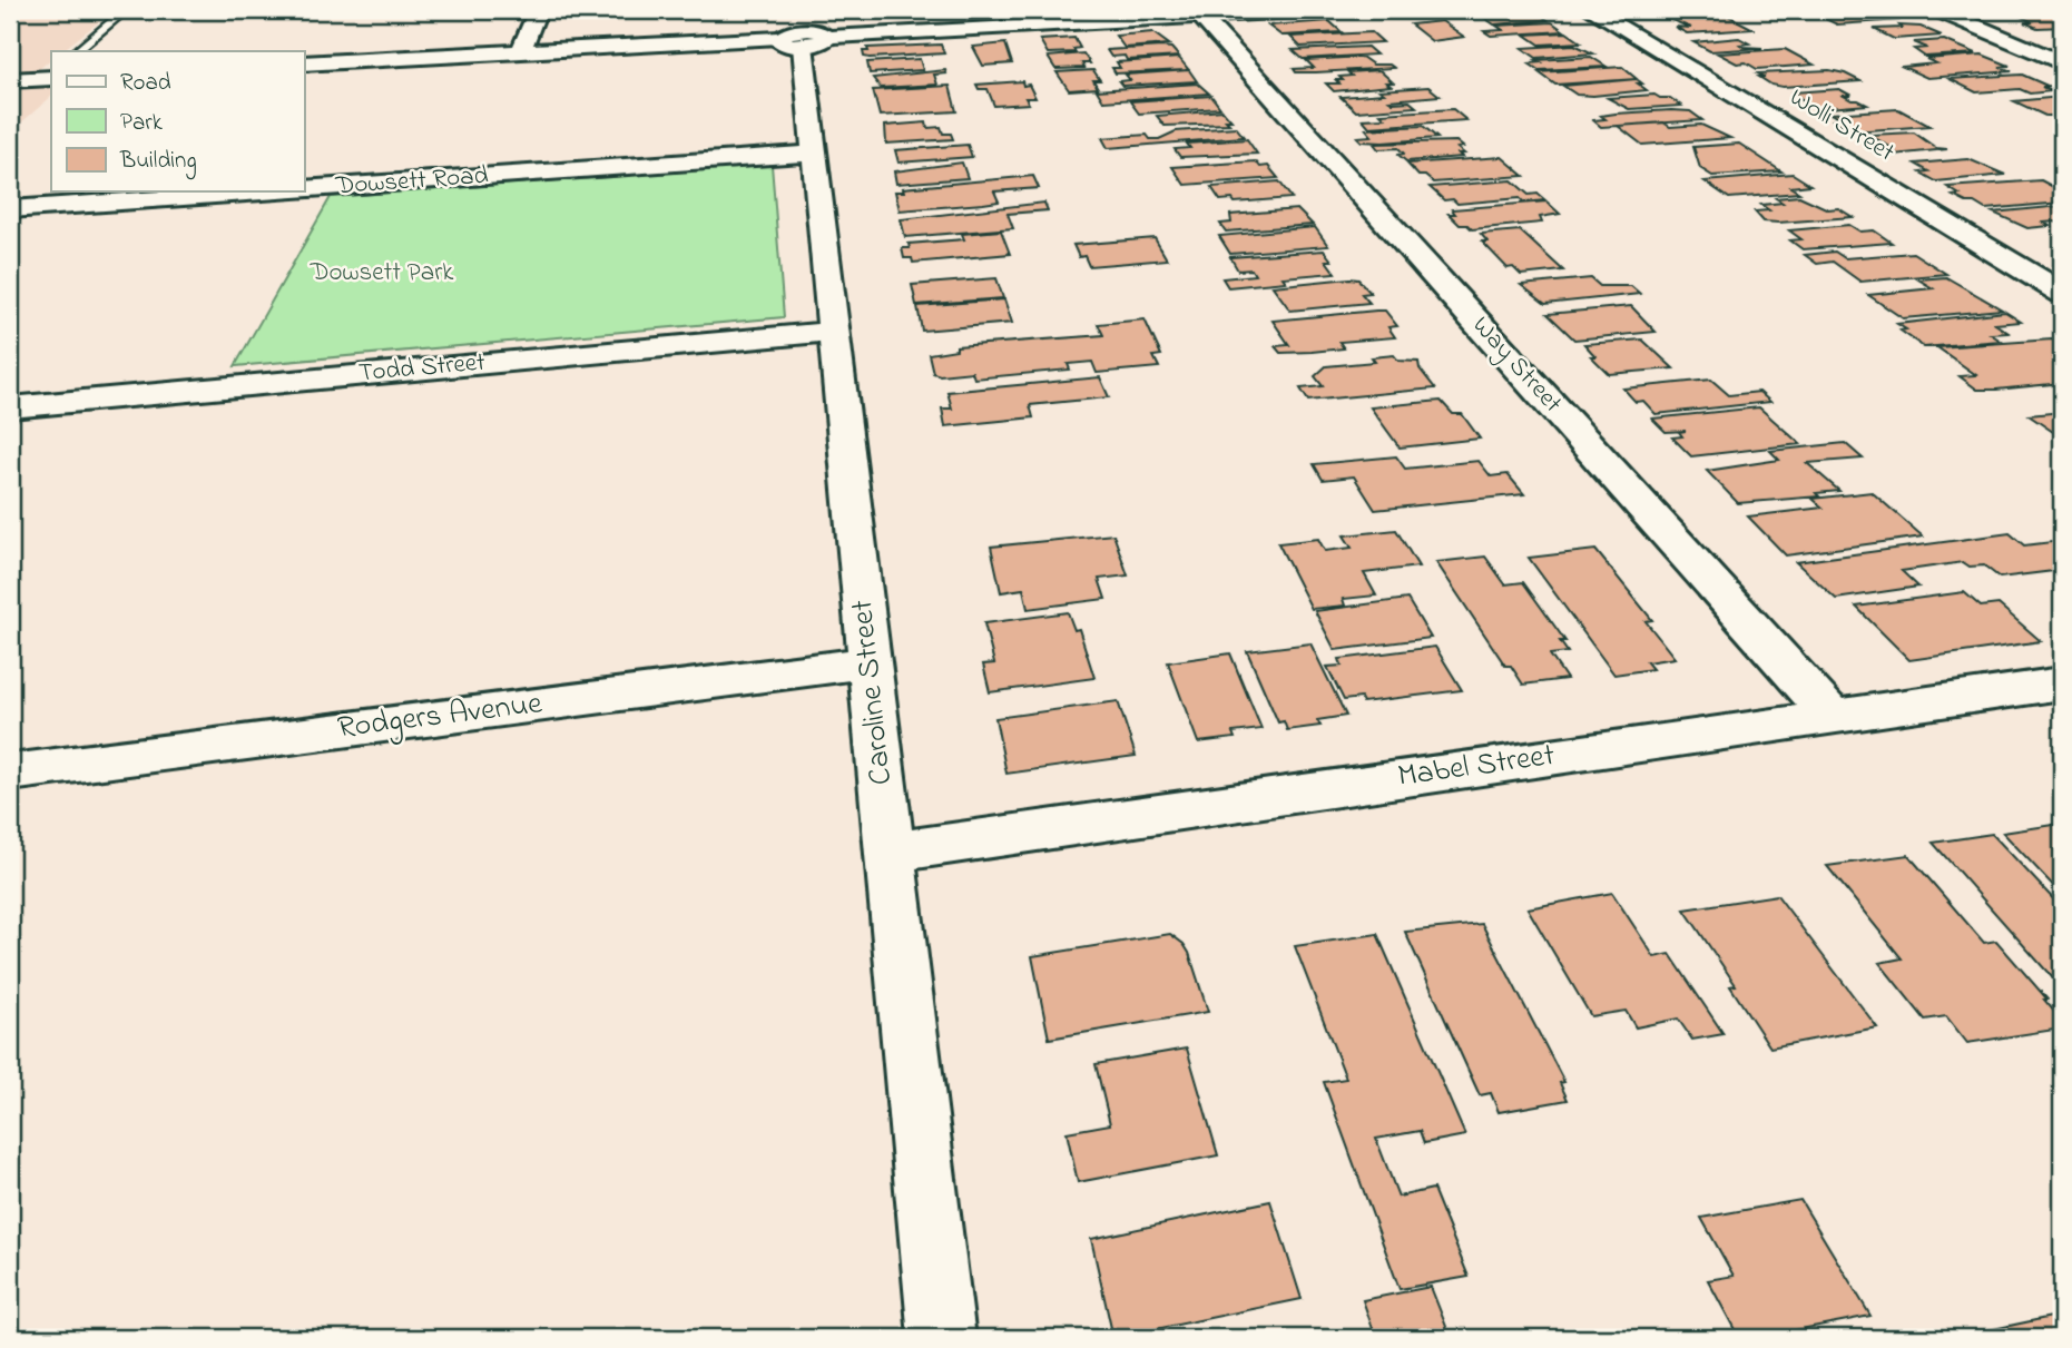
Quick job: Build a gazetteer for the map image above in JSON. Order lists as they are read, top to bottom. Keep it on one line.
{"streets":{"street":["Wolli Street","Dowsett Road","Way Street","Todd Street","Caroline Street","Rodgers Avenue","Mabel Street"]},"crossings":[["Dowsett Road","Caroline Street"],["Way Street","Mabel Street"],["Todd Street","Caroline Street"],["Caroline Street","Rodgers Avenue"],["Caroline Street","Mabel Street"]],"parks":["Dowsett Park"],"legend":["Road","Park","Building"]}
